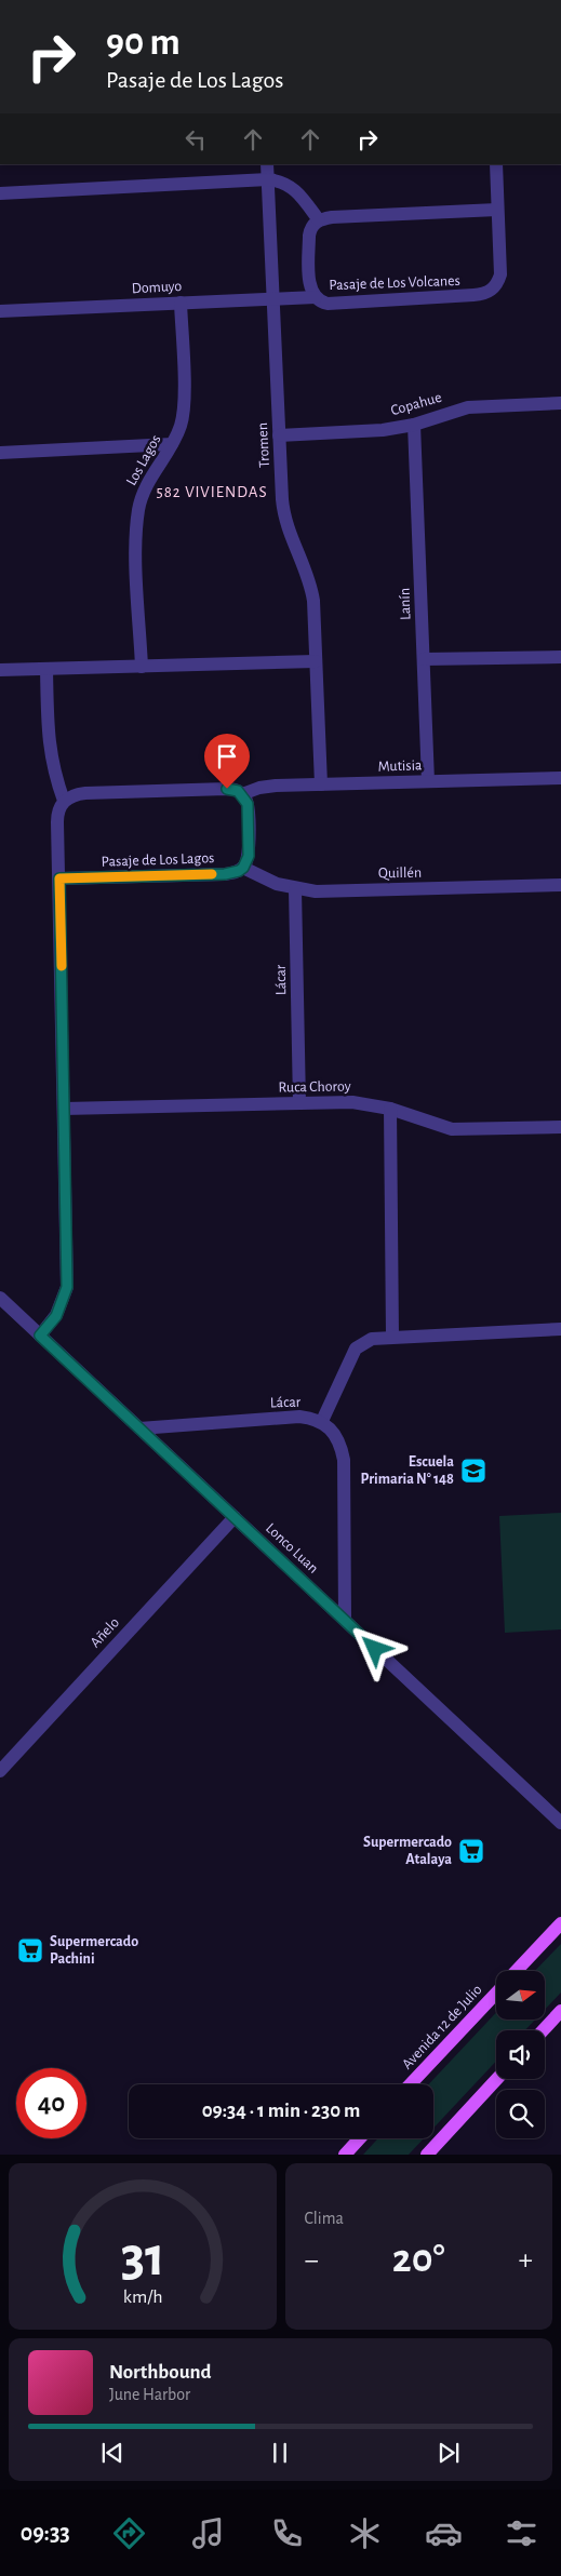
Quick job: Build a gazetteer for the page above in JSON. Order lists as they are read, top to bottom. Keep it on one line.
{"streets":{"main road":["Avenida 12 de Julio"],"street":["Pasaje de Los Volcanes","Domuyo","Copahue","Tromen","Los Lagos","Lanín","Mutisia","Pasaje de Los Lagos","Quillén","Lácar","Ruca Choroy","Lonco Luan","Añelo"]},"crossings":[["Pasaje de Los Volcanes","Domuyo"],["Domuyo","Tromen"],["Domuyo","Los Lagos"],["Copahue","Tromen"],["Copahue","Lanín"],["Tromen","Mutisia"],["Lanín","Mutisia"],["Pasaje de Los Lagos","Quillén"],["Quillén","Lácar"],["Lácar","Ruca Choroy"],["Lácar","Lonco Luan"],["Lonco Luan","Añelo"]],"districts":["582 VIVIENDAS"],"places":{"school or university":["Escuela Primaria N° 148"],"supermarket":["Supermercado Atalaya","Supermercado Pachini"]},"north":"right","page":{"turn":["90 m","Pasaje de Los Lagos"],"limit":"40","trip":"09:34 · 1 min · 230 m","tile":"Clima","heat":["−","20°","+"],"song":["Northbound","June Harbor"],"tabs":"09:33","gauge":["31","km/h"]}}
